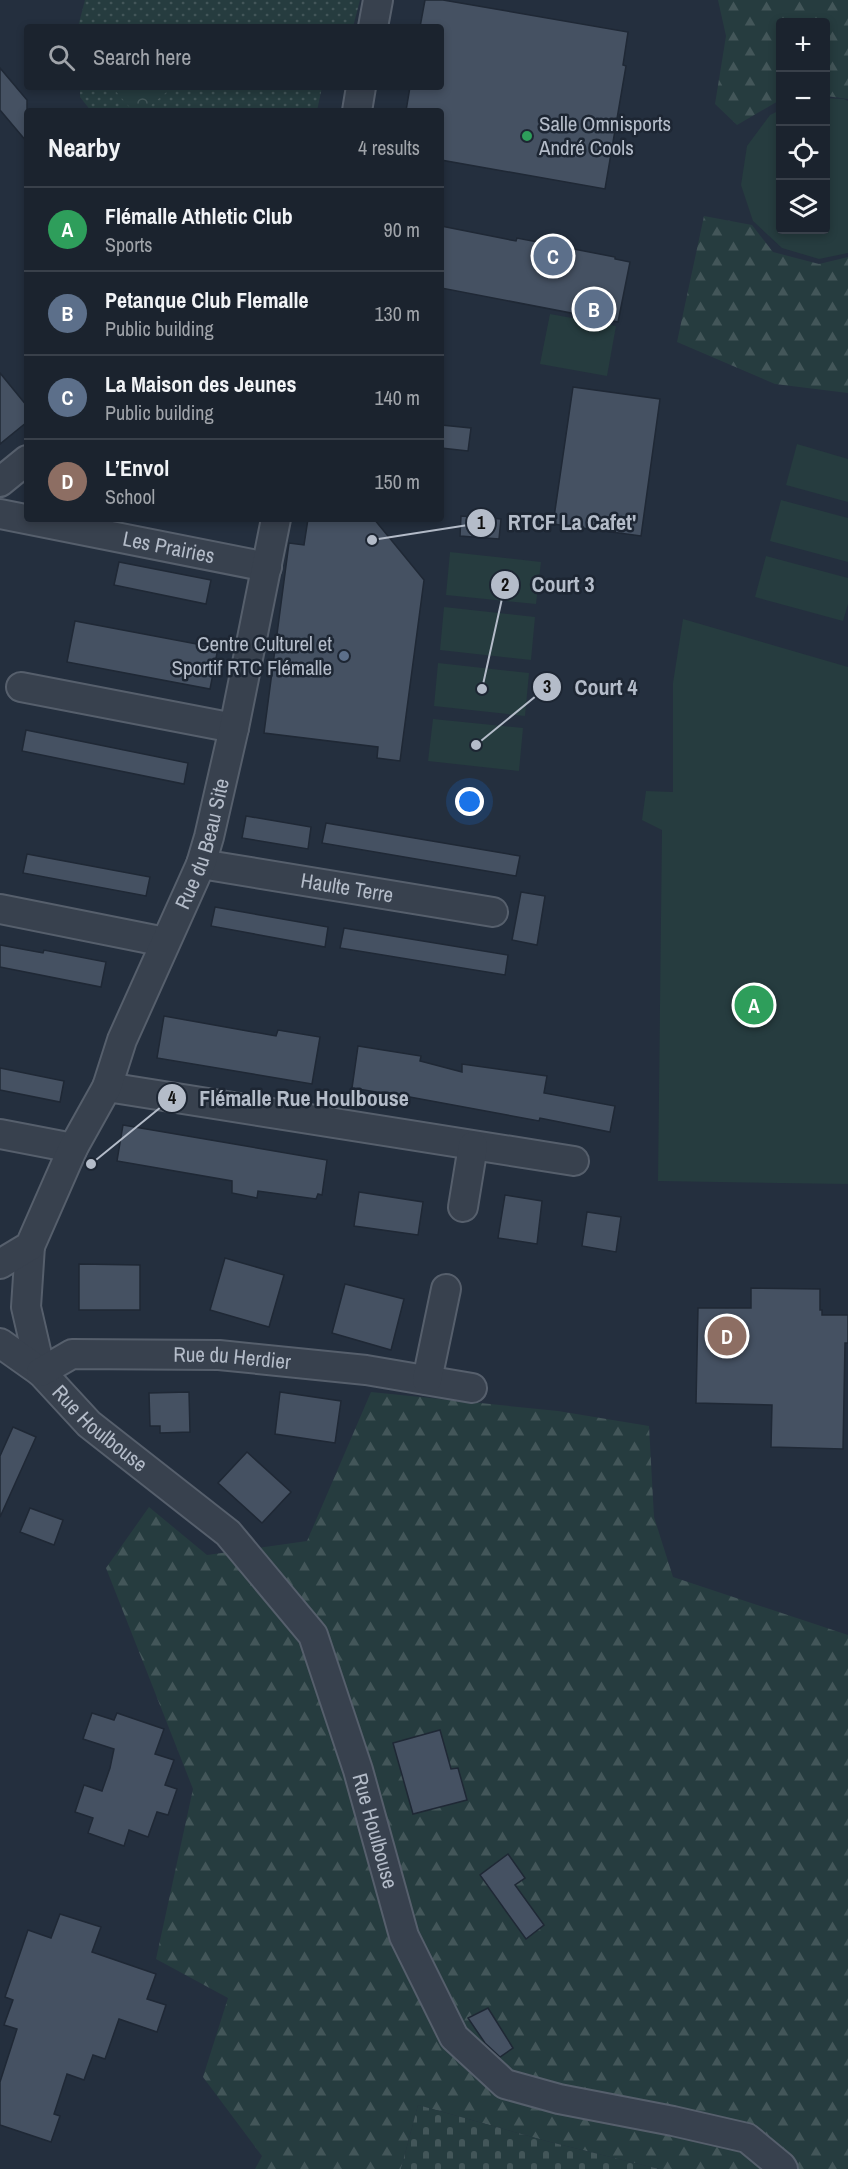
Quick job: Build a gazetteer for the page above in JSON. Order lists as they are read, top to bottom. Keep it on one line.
{"streets":{"street":["Les Prairies","Rue du Beau Site","Haulte Terre","Rue du Herdier","Rue Houlbouse"]},"crossings":[["Les Prairies","Rue du Beau Site"],["Rue du Beau Site","Haulte Terre"],["Rue du Beau Site","Rue Houlbouse"],["Rue du Herdier","Rue Houlbouse"]],"places":["Salle Omnisports André Cools","RTCF La Cafet'","Centre Culturel et Sportif RTC Flémalle","Court 3","Court 4","Flémalle Rue Houlbouse"],"page":{"map_buttons":["+","−"],"search":"Search here","heading":["Nearby","4 results"],"list":[{"mark":"A","name":"Flémalle Athletic Club","note":"Sports","value":"90 m"},{"mark":"B","name":"Petanque Club Flemalle","note":"Public building","value":"130 m"},{"mark":"C","name":"La Maison des Jeunes","note":"Public building","value":"140 m"},{"mark":"D","name":"L’Envol","note":"School","value":"150 m"}],"pins":["C","B","A","D"]}}
